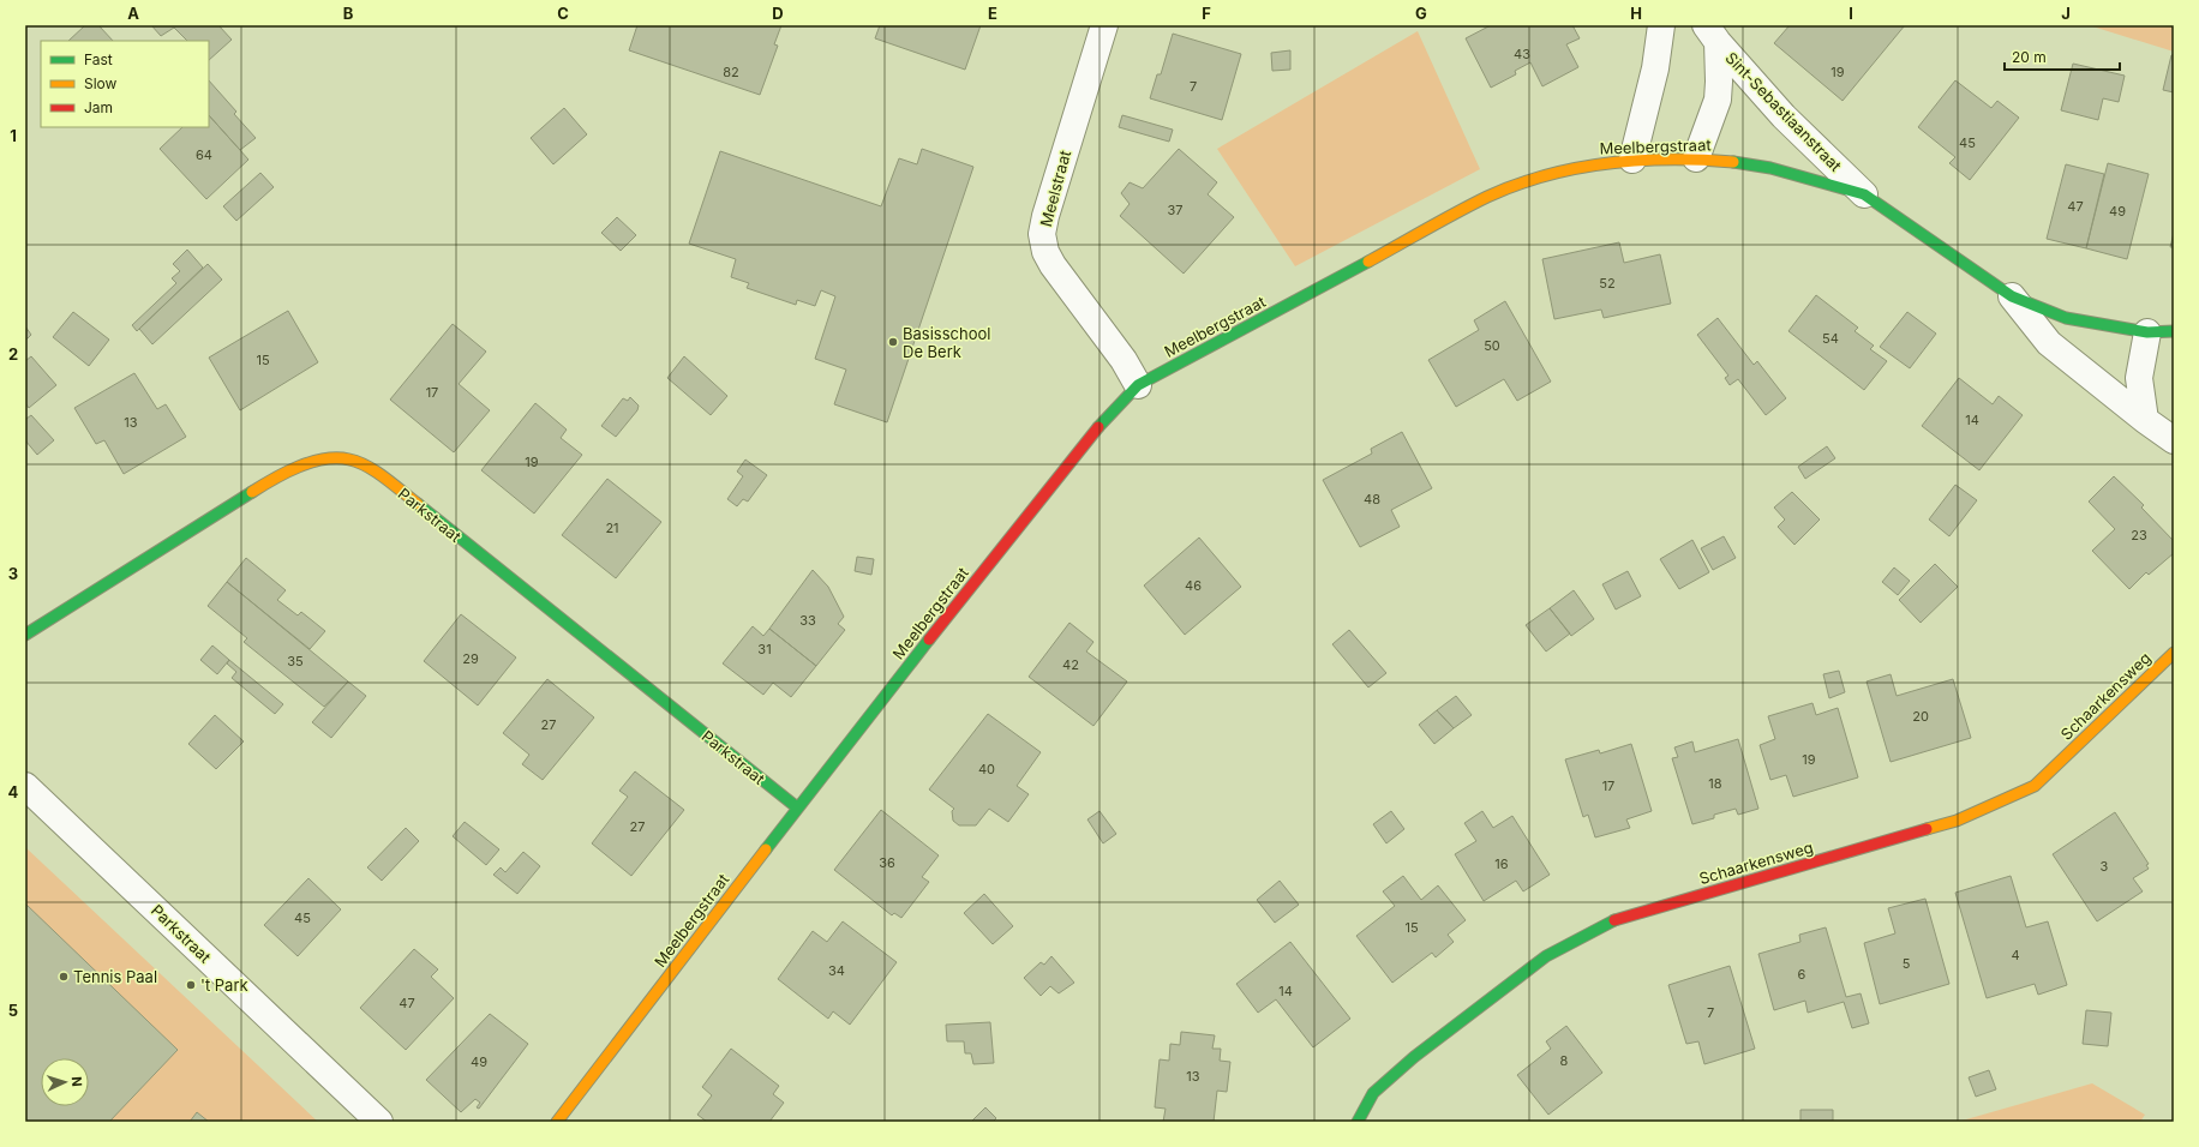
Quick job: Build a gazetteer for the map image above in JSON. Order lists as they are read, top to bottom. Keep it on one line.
{"streets":{"street":["Sint-Sebastiaanstraat","Meelbergstraat","Meelstraat","Parkstraat","Schaarkensweg"]},"crossings":[["Sint-Sebastiaanstraat","Meelbergstraat"],["Meelbergstraat","Meelstraat"],["Meelbergstraat","Parkstraat"]],"places":["Basisschool De Berk","Tennis Paal","'t Park"],"house_numbers":["43","82","19","7","45","64","47","37","49","52","54","50","15","17","14","13","19","48","21","23","46","33","31","29","35","42","20","27","19","40","18","17","27","36","16","3","45","15","4","5","34","6","14","47","7","8","49","13"],"legend":["Fast","Slow","Jam"],"scale_bar":"20 m","north":"right","grid":{"columns":["A","B","C","D","E","F","G","H","I","J"],"rows":["1","2","3","4","5"]}}
